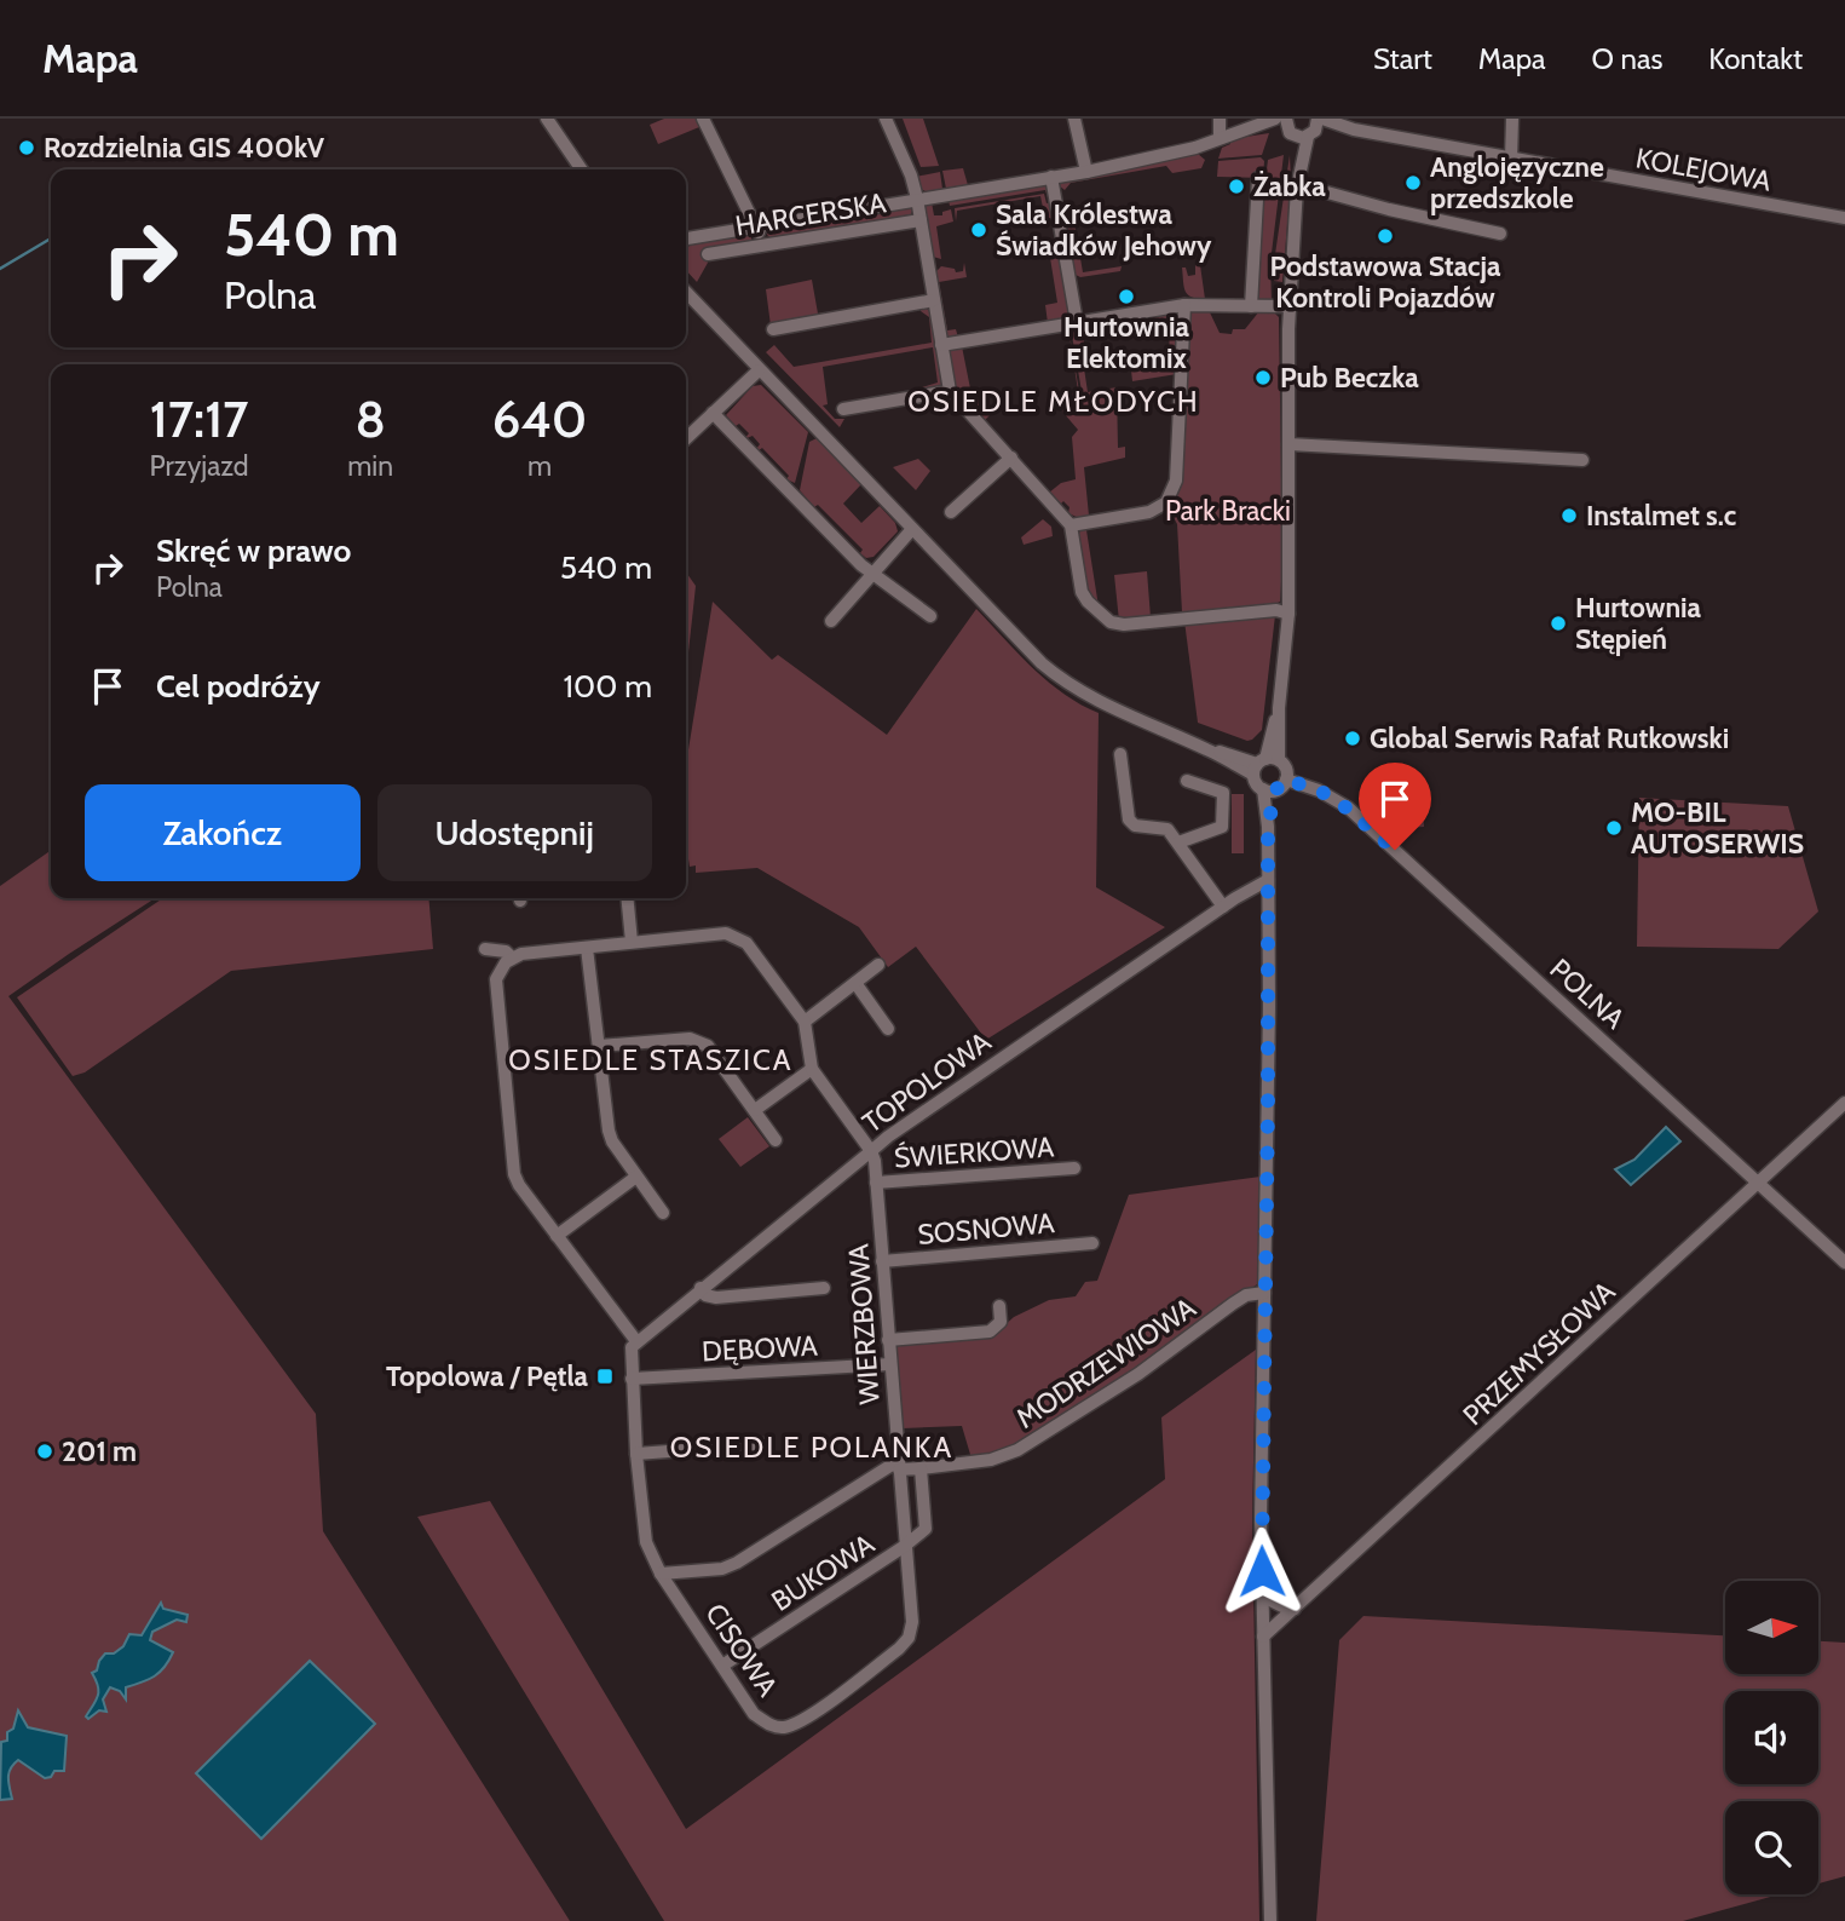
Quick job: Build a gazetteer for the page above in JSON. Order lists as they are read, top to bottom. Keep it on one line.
{"streets":{"street":["KOLEJOWA","HARCERSKA","POLNA","TOPOLOWA","ŚWIERKOWA","SOSNOWA","WIERZBOWA","DĘBOWA","PRZEMYSŁOWA","MODRZEWIOWA","BUKOWA","CISOWA"]},"crossings":[["POLNA","PRZEMYSŁOWA"],["TOPOLOWA","WIERZBOWA"],["TOPOLOWA","CISOWA"],["ŚWIERKOWA","WIERZBOWA"],["SOSNOWA","WIERZBOWA"],["WIERZBOWA","DĘBOWA"],["WIERZBOWA","MODRZEWIOWA"],["WIERZBOWA","BUKOWA"],["WIERZBOWA","CISOWA"],["DĘBOWA","CISOWA"],["BUKOWA","CISOWA"]],"districts":["OSIEDLE MŁODYCH","OSIEDLE STASZICA","OSIEDLE POLANKA"],"parks":["Park Bracki"],"places":{"other":["Rozdzielnia GIS 400kV","Anglojęzyczne przedszkole","Żabka","Sala Królestwa Świadków Jehowy","Podstawowa Stacja Kontroli Pojazdów","Hurtownia Elektomix","Pub Beczka","Instalmet s.c","Hurtownia Stępień","Global Serwis Rafał Rutkowski","MO-BIL AUTOSERWIS","201 m"],"transit":["Topolowa / Pętla"]},"north":"right","page":{"header":"Mapa","nav":["Start","Mapa","O nas","Kontakt"],"turn":["540 m","Polna"],"eta":["17:17","Przyjazd","8","min","640","m"],"list":[{"name":"Skręć w prawo","note":"Polna","value":"540 m"},{"name":"Cel podróży","value":"100 m"}],"buttons":["Zakończ","Udostępnij"]}}
